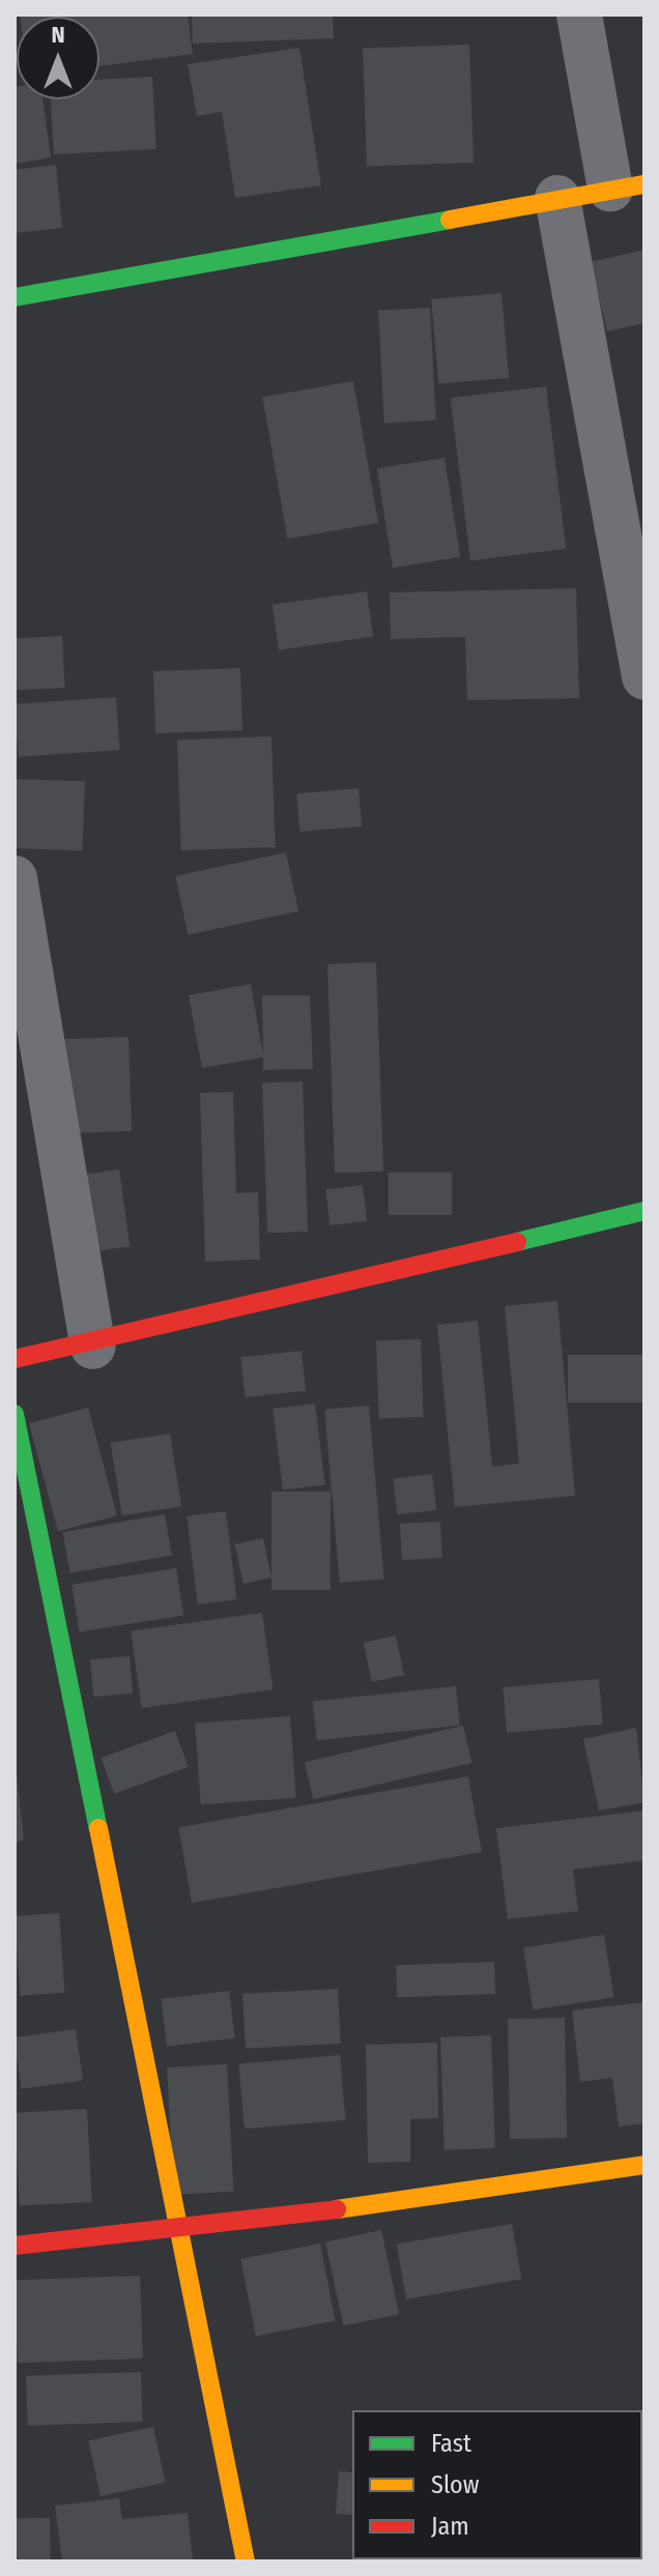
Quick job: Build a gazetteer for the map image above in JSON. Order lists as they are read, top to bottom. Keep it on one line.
{"legend":["Fast","Slow","Jam"],"north":"top"}
